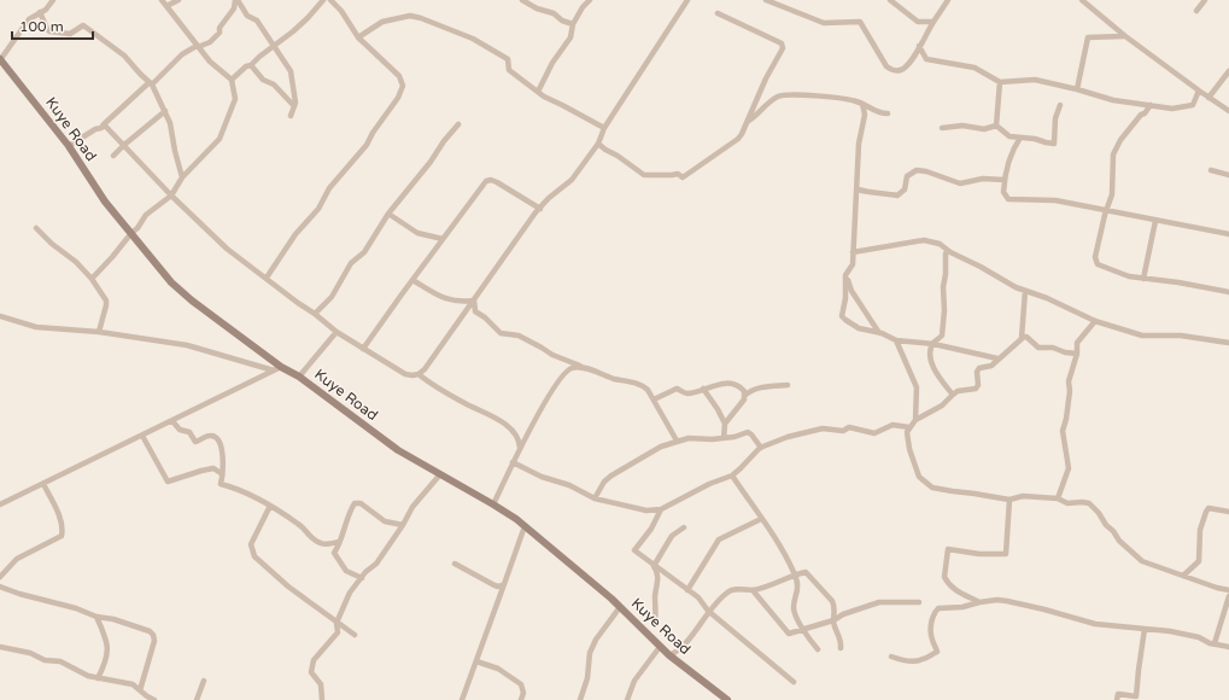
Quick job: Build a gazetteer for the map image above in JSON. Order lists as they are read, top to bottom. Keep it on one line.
{"streets":{"street":["Kuye Road"]},"scale_bar":"100 m"}
